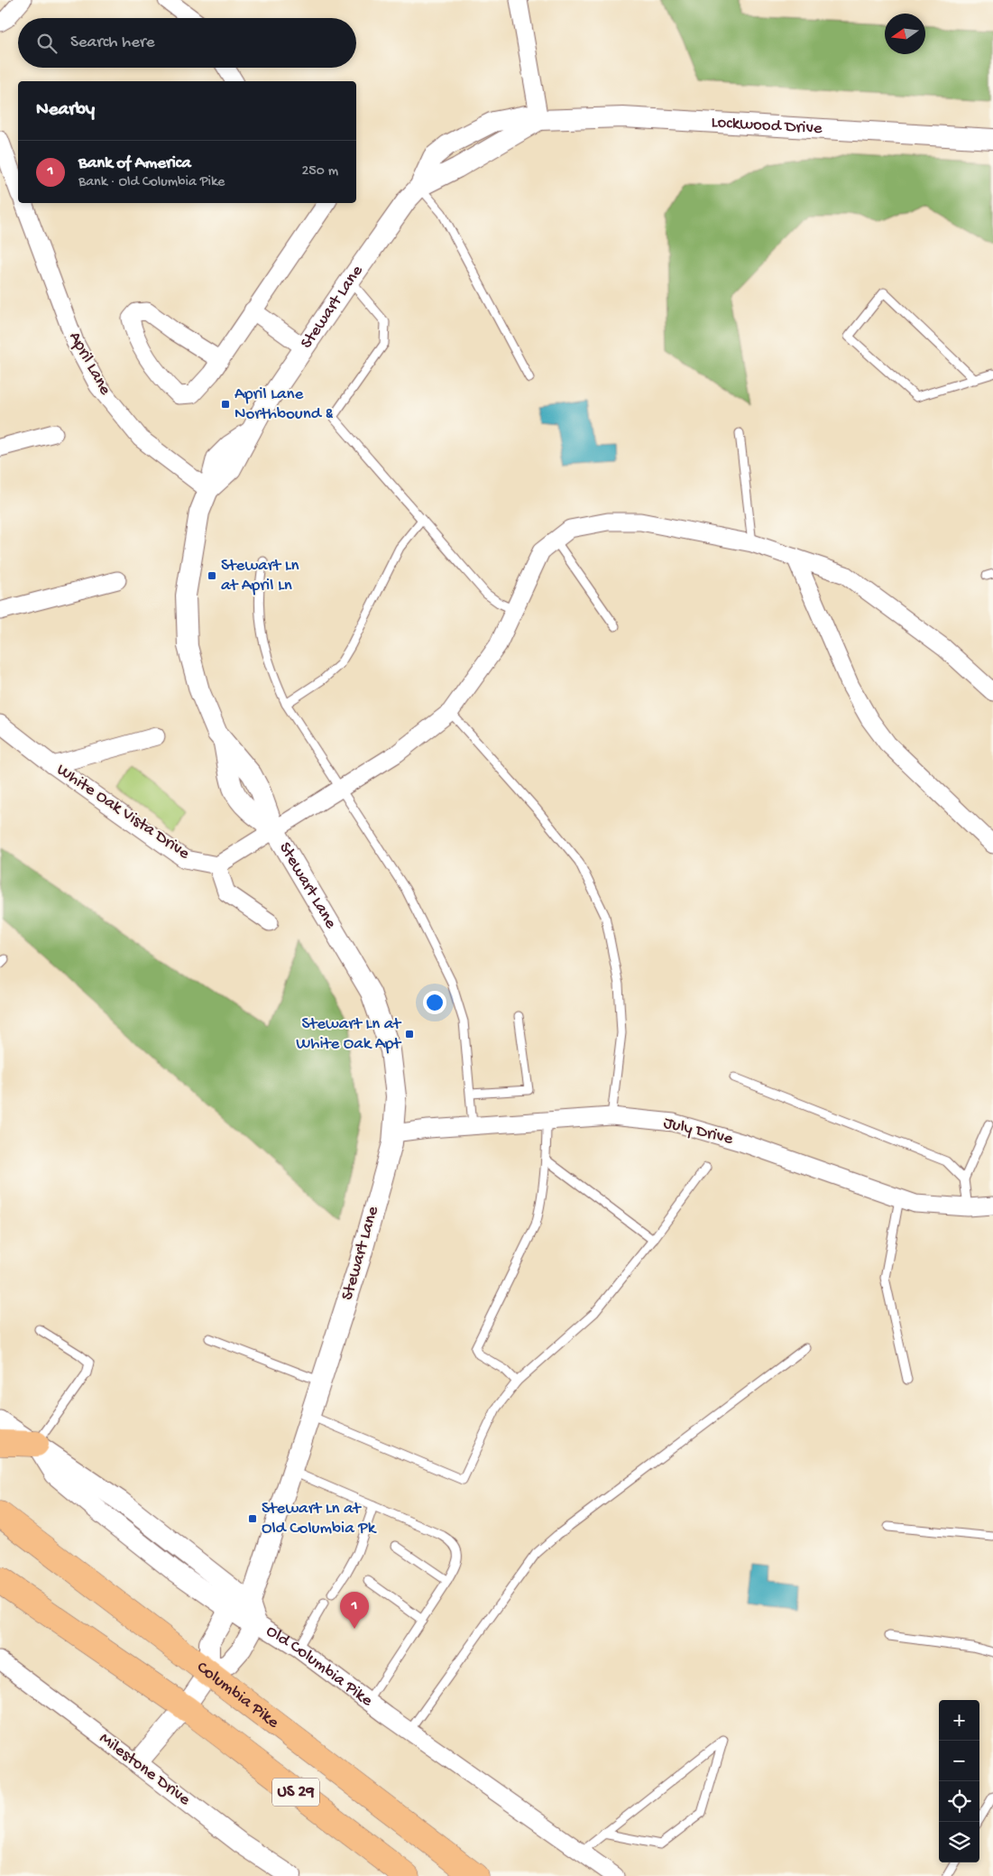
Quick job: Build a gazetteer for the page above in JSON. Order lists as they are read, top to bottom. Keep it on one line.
{"streets":{"highway":["Columbia Pike","US 29"],"street":["Lockwood Drive","Stewart Lane","April Lane","White Oak Vista Drive","July Drive","Old Columbia Pike","Milestone Drive"]},"crossings":[["Lockwood Drive","Stewart Lane"],["Stewart Lane","April Lane"],["Stewart Lane","July Drive"],["Stewart Lane","Old Columbia Pike"]],"places":{"transit":["April Lane Northbound &","Stewart Ln at April Ln","Stewart Ln at White Oak Apt","Stewart Ln at Old Columbia Pk"]},"north":"left","page":{"search":"Search here","heading":"Nearby","list":[{"mark":"1","name":"Bank of America","note":"Bank · Old Columbia Pike","value":"250 m"}],"pins":"1","map_buttons":["+","−"]}}
